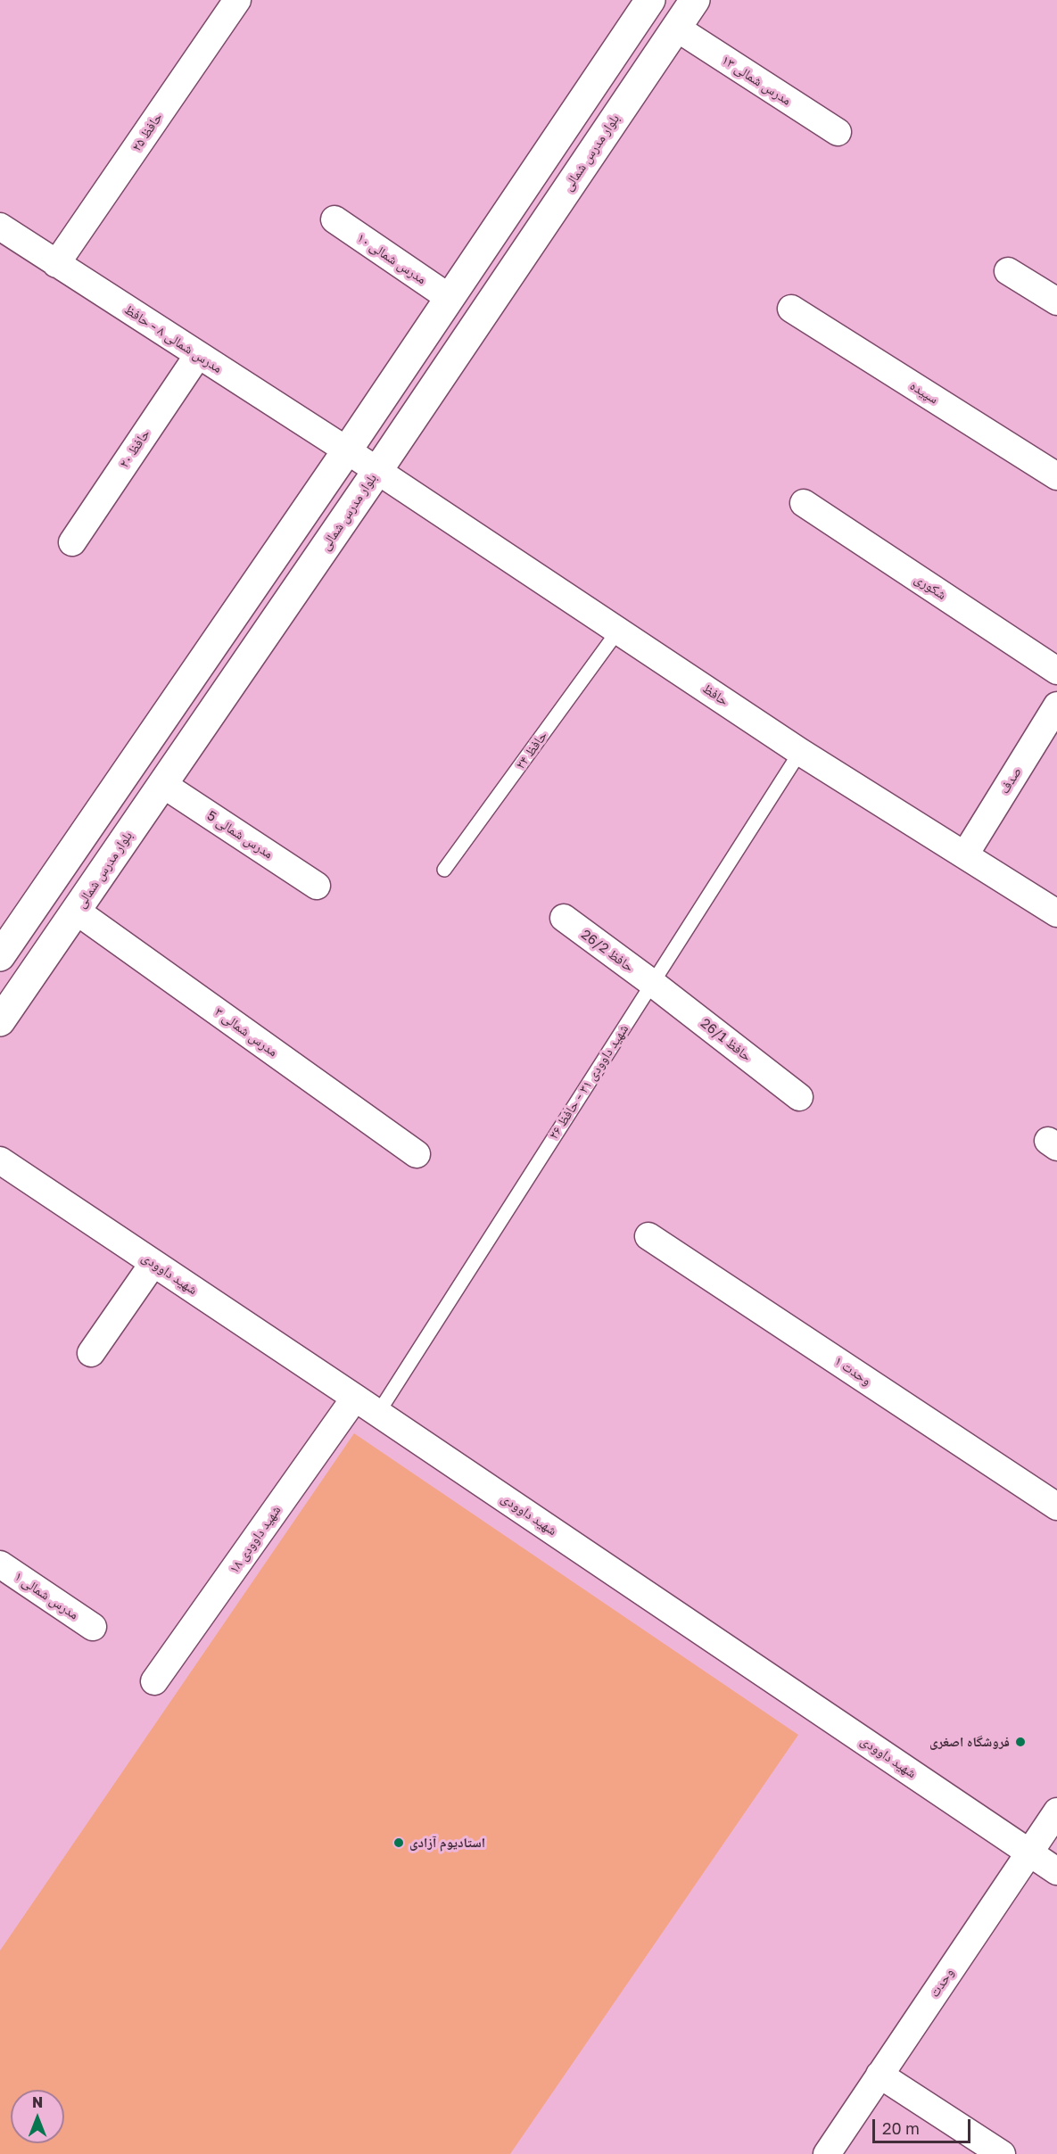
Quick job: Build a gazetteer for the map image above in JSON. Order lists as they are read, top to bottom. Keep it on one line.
{"streets":{"main road":["بلوار مدرس شمالی"],"street":["مدرس شمالی ۱۳","حافظ ۲۵","مدرس شمالی ۱۰","مدرس شمالی ۸ - حافظ","سپیده","حافظ ۲۰","شکوری","حافظ","صدف","مدرس شمالی 5","حافظ 26/2","مدرس شمالی ۳","حافظ 26/1","شهید داوودی","وحدت ۱","شهید داوودی ۱۸","مدرس شمالی ۱","وحدت"],"lane":["حافظ ۲۴","شهید داوودی ۳۱ - حافظ ۲۶"]},"crossings":[["مدرس شمالی ۱۳","بلوار مدرس شمالی"],["حافظ ۲۵","مدرس شمالی ۸ - حافظ"],["بلوار مدرس شمالی","مدرس شمالی ۸ - حافظ"],["بلوار مدرس شمالی","حافظ"],["بلوار مدرس شمالی","مدرس شمالی 5"],["بلوار مدرس شمالی","مدرس شمالی ۳"],["مدرس شمالی ۸ - حافظ","حافظ ۲۰"],["مدرس شمالی ۸ - حافظ","حافظ"],["حافظ","حافظ ۲۴"],["حافظ","صدف"],["حافظ","شهید داوودی ۳۱ - حافظ ۲۶"],["حافظ 26/2","حافظ 26/1"],["حافظ 26/2","شهید داوودی ۳۱ - حافظ ۲۶"],["حافظ 26/1","شهید داوودی ۳۱ - حافظ ۲۶"],["شهید داوودی ۳۱ - حافظ ۲۶","شهید داوودی"],["شهید داوودی","شهید داوودی ۱۸"],["شهید داوودی","وحدت"]],"places":["فروشگاه اصغری","استادیوم آزادی"],"scale_bar":"20 m","north":"top"}
